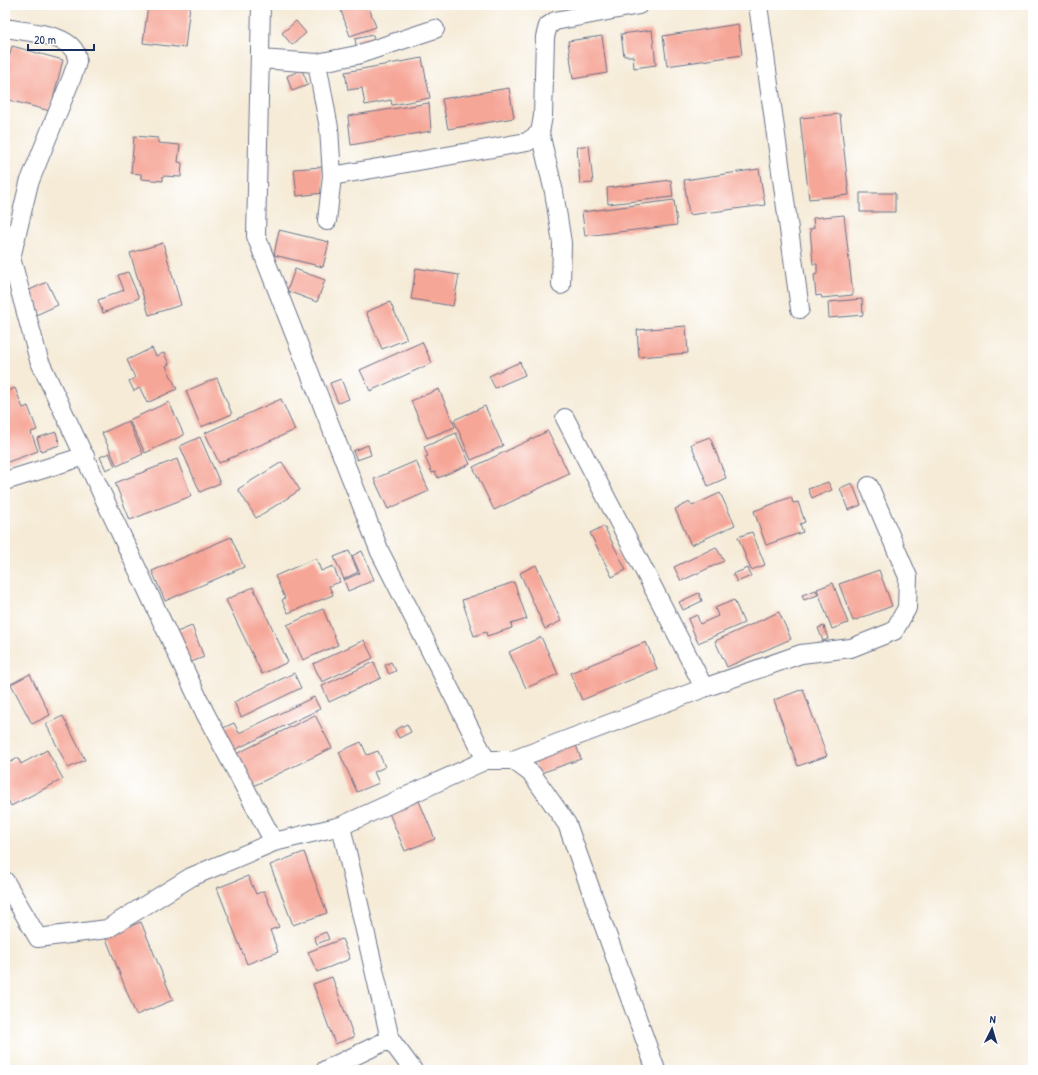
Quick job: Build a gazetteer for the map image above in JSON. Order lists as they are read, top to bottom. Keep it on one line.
{"scale_bar":"20 m","north":"top"}
